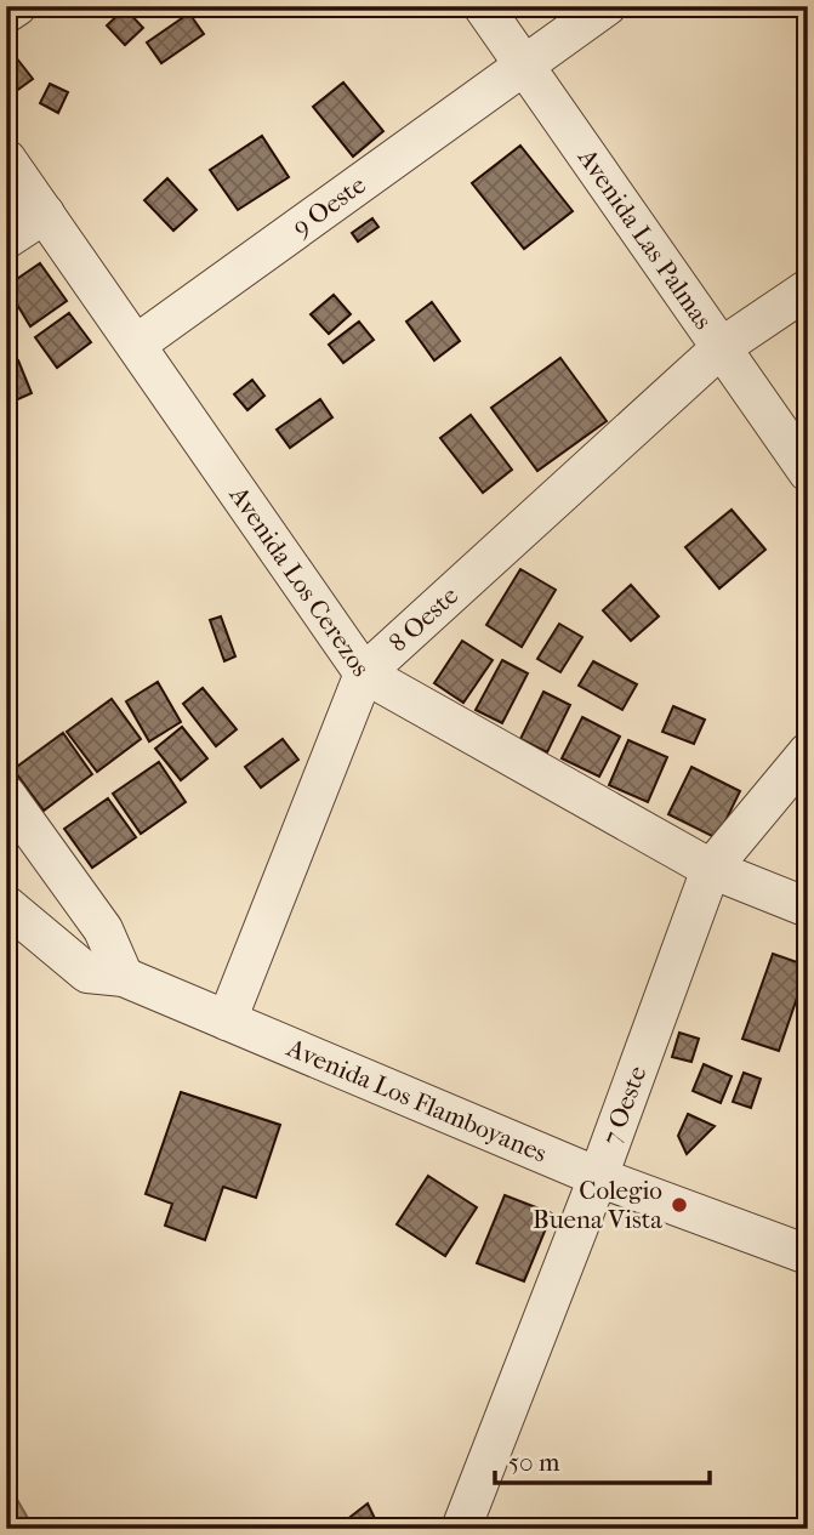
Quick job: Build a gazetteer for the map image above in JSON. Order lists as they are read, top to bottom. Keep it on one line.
{"streets":{"street":["9 Oeste","Avenida Las Palmas","Avenida Los Cerezos","8 Oeste","Avenida Los Flamboyanes","7 Oeste"]},"crossings":[["9 Oeste","Avenida Las Palmas"],["9 Oeste","Avenida Los Cerezos"],["Avenida Las Palmas","8 Oeste"],["Avenida Los Cerezos","8 Oeste"],["Avenida Los Cerezos","7 Oeste"],["8 Oeste","Avenida Los Flamboyanes"],["Avenida Los Flamboyanes","7 Oeste"]],"places":["Colegio Buena Vista"],"scale_bar":"50 m"}
